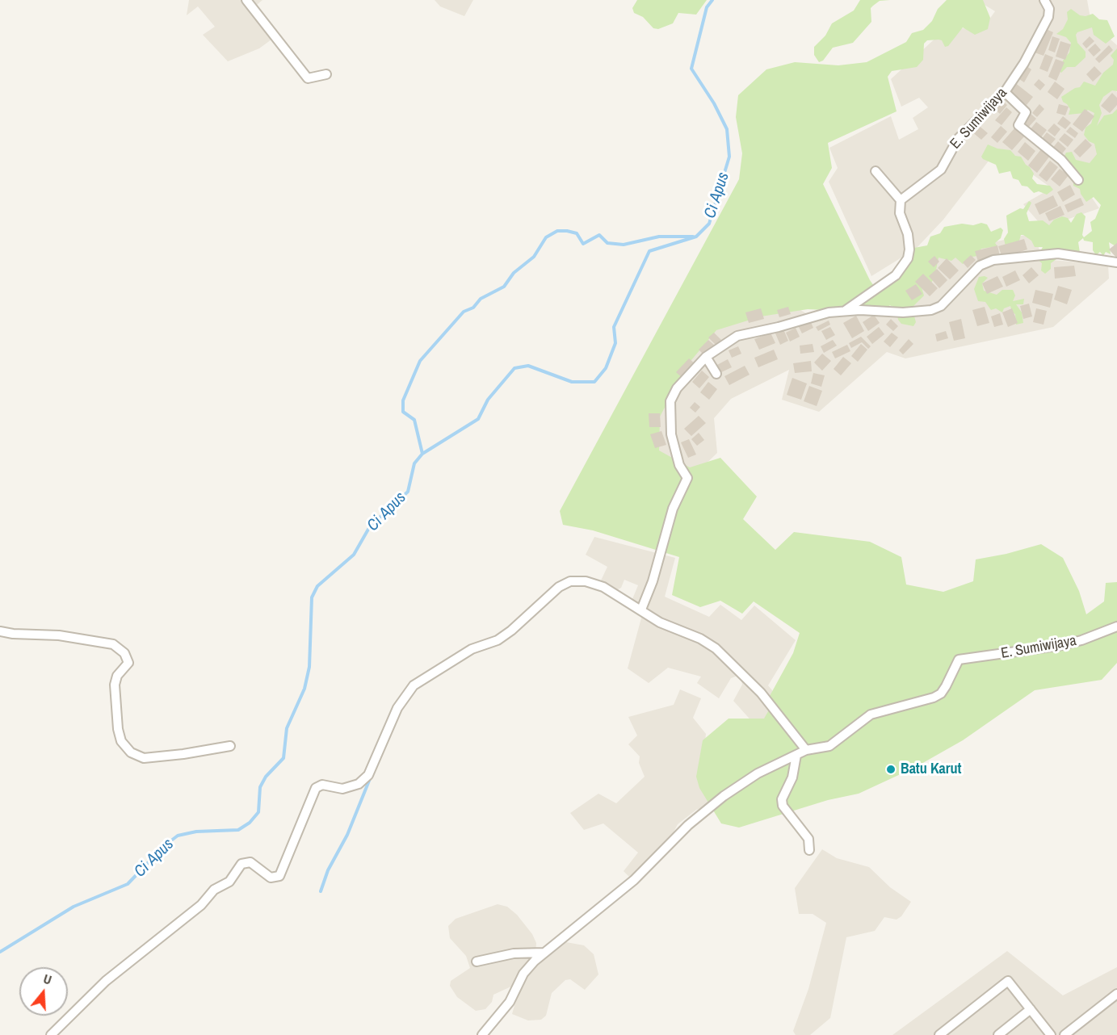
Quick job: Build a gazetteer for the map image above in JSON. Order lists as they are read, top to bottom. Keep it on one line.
{"streets":{"street":["E. Sumiwijaya"]},"water":["Ci Apus"],"places":["Batu Karut"],"north":"top"}
